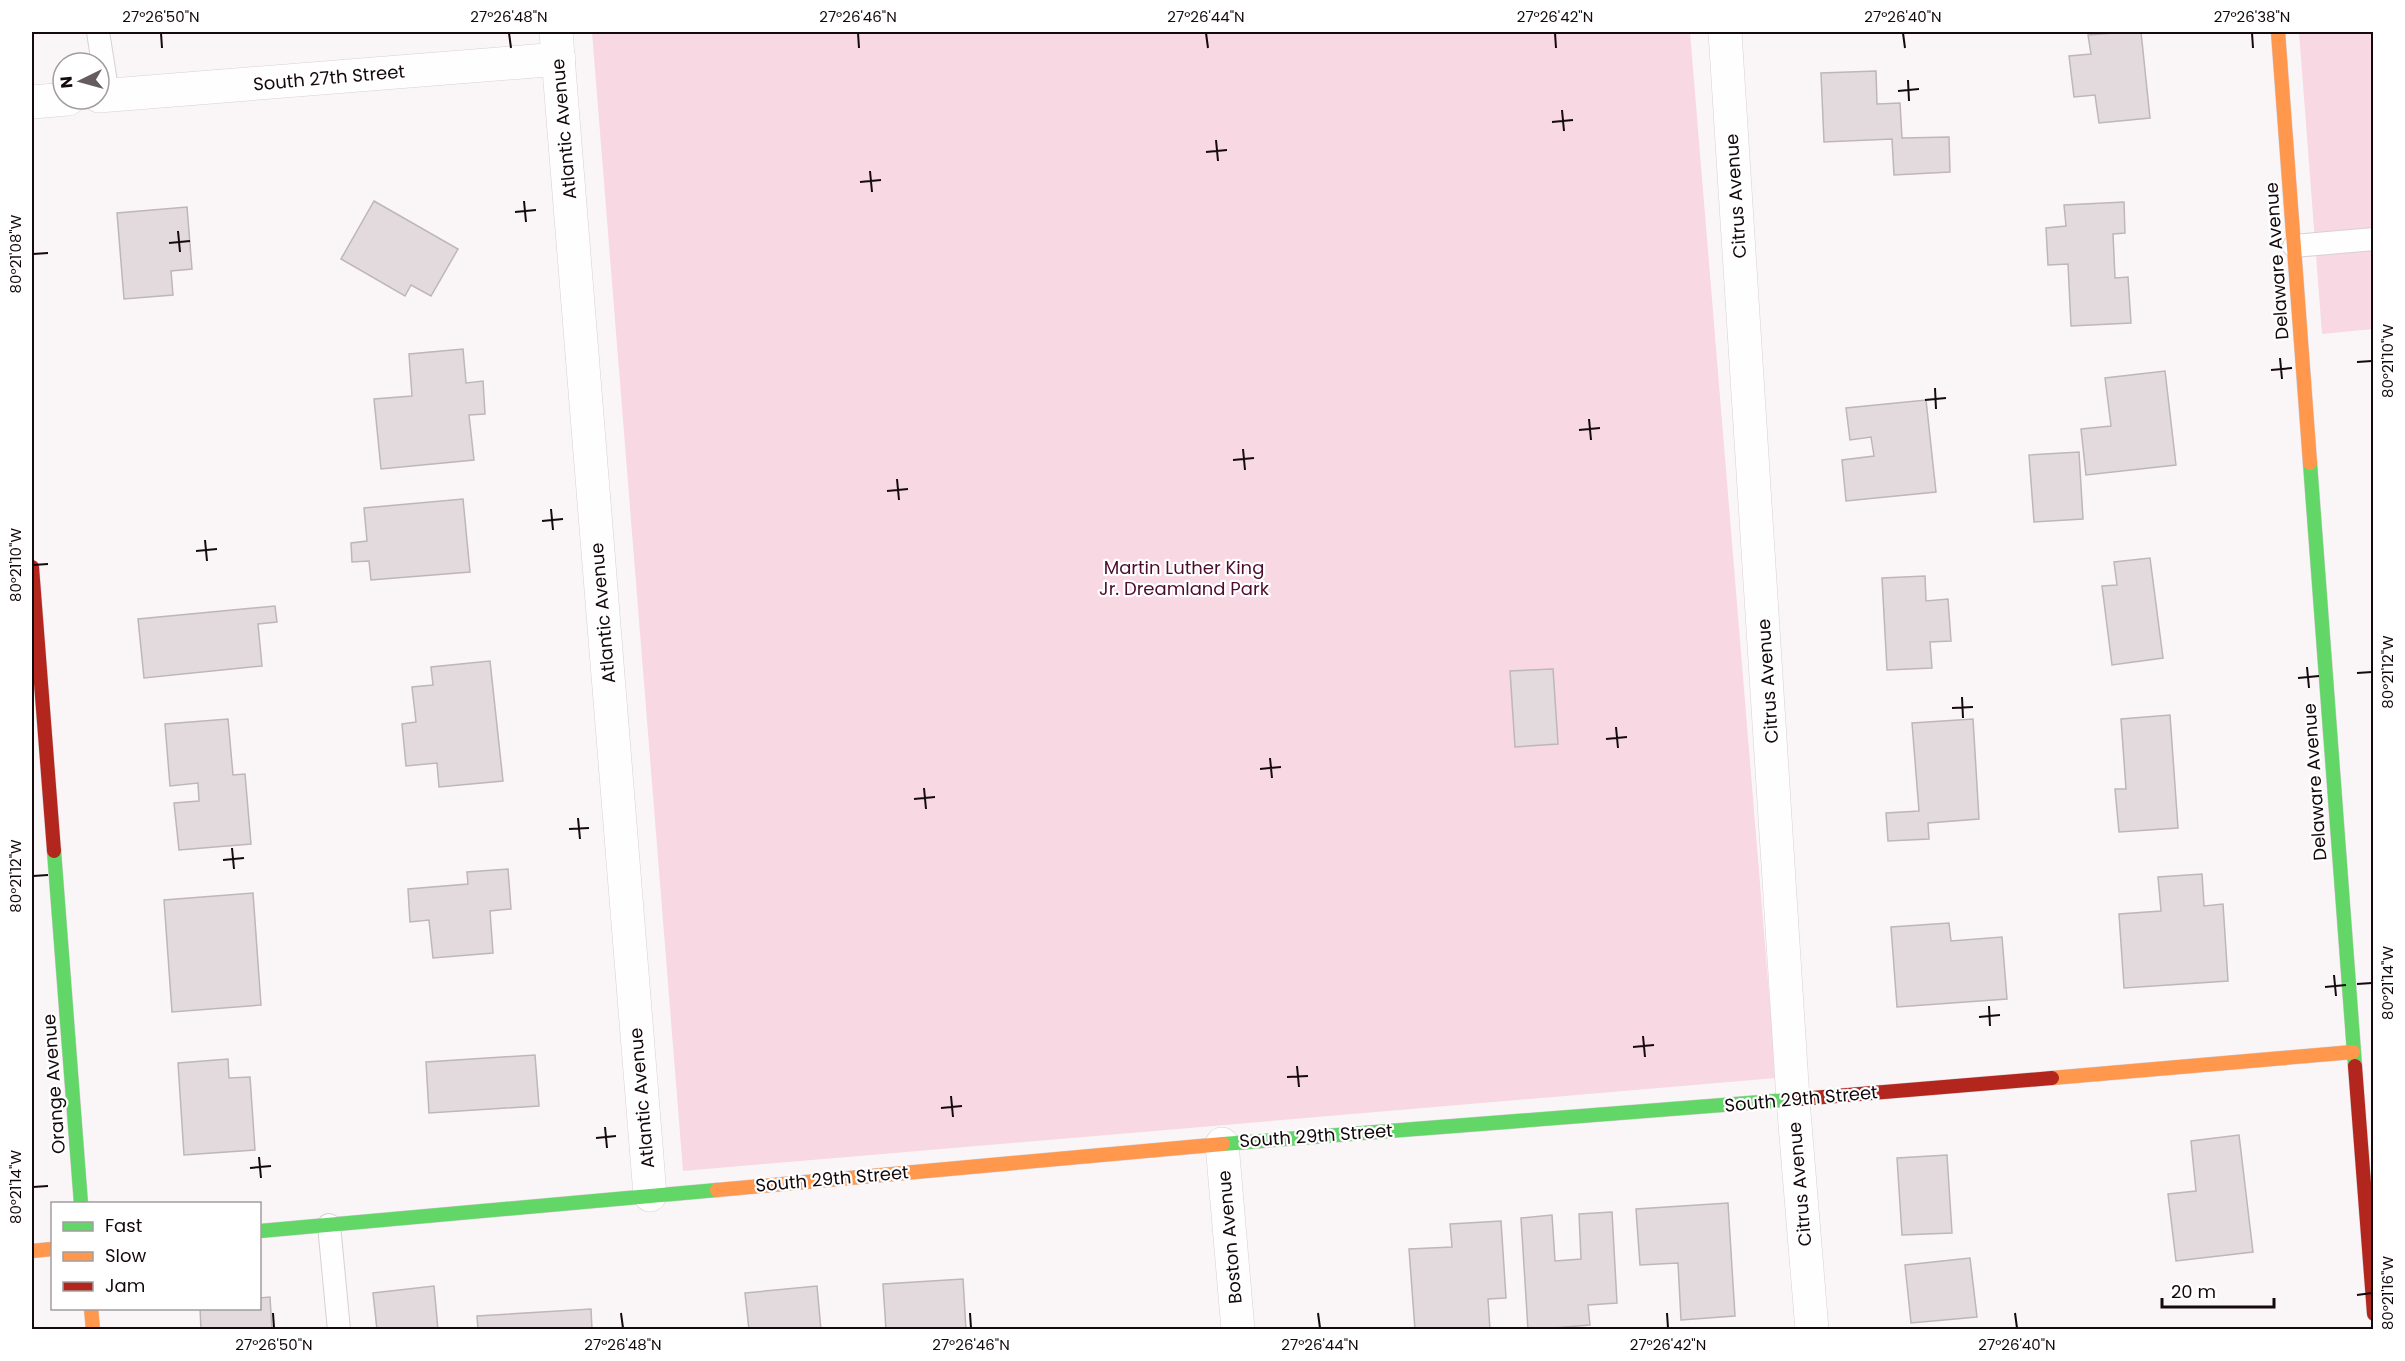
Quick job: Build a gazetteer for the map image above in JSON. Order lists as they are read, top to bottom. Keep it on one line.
{"streets":{"street":["South 27th Street","Atlantic Avenue","Citrus Avenue","Delaware Avenue","Orange Avenue","South 29th Street","Boston Avenue"]},"crossings":[["South 27th Street","Atlantic Avenue"],["Atlantic Avenue","South 29th Street"],["Citrus Avenue","South 29th Street"],["Delaware Avenue","South 29th Street"],["South 29th Street","Boston Avenue"]],"parks":["Martin Luther King Jr. Dreamland Park"],"legend":["Fast","Slow","Jam"],"scale_bar":"20 m","north":"left","coordinates":["27°26'50\"N","27°26'48\"N","27°26'46\"N","27°26'44\"N","27°26'42\"N","27°26'40\"N","27°26'38\"N","80°21'08\"W","80°21'10\"W","80°21'12\"W","80°21'14\"W","80°21'16\"W"]}
